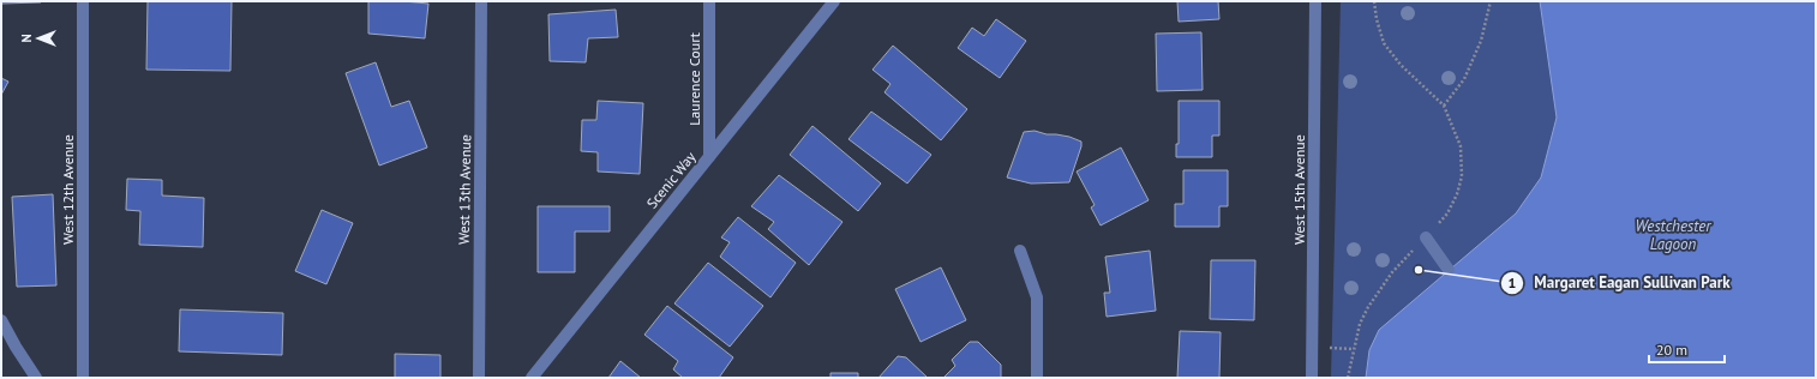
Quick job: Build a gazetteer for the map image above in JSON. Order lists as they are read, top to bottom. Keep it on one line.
{"streets":{"street":["Laurence Court","Scenic Way","West 12th Avenue","West 13th Avenue","West 15th Avenue"]},"crossings":[["Laurence Court","Scenic Way"]],"water":["Westchester Lagoon"],"places":["Margaret Eagan Sullivan Park"],"scale_bar":"20 m","north":"left"}
